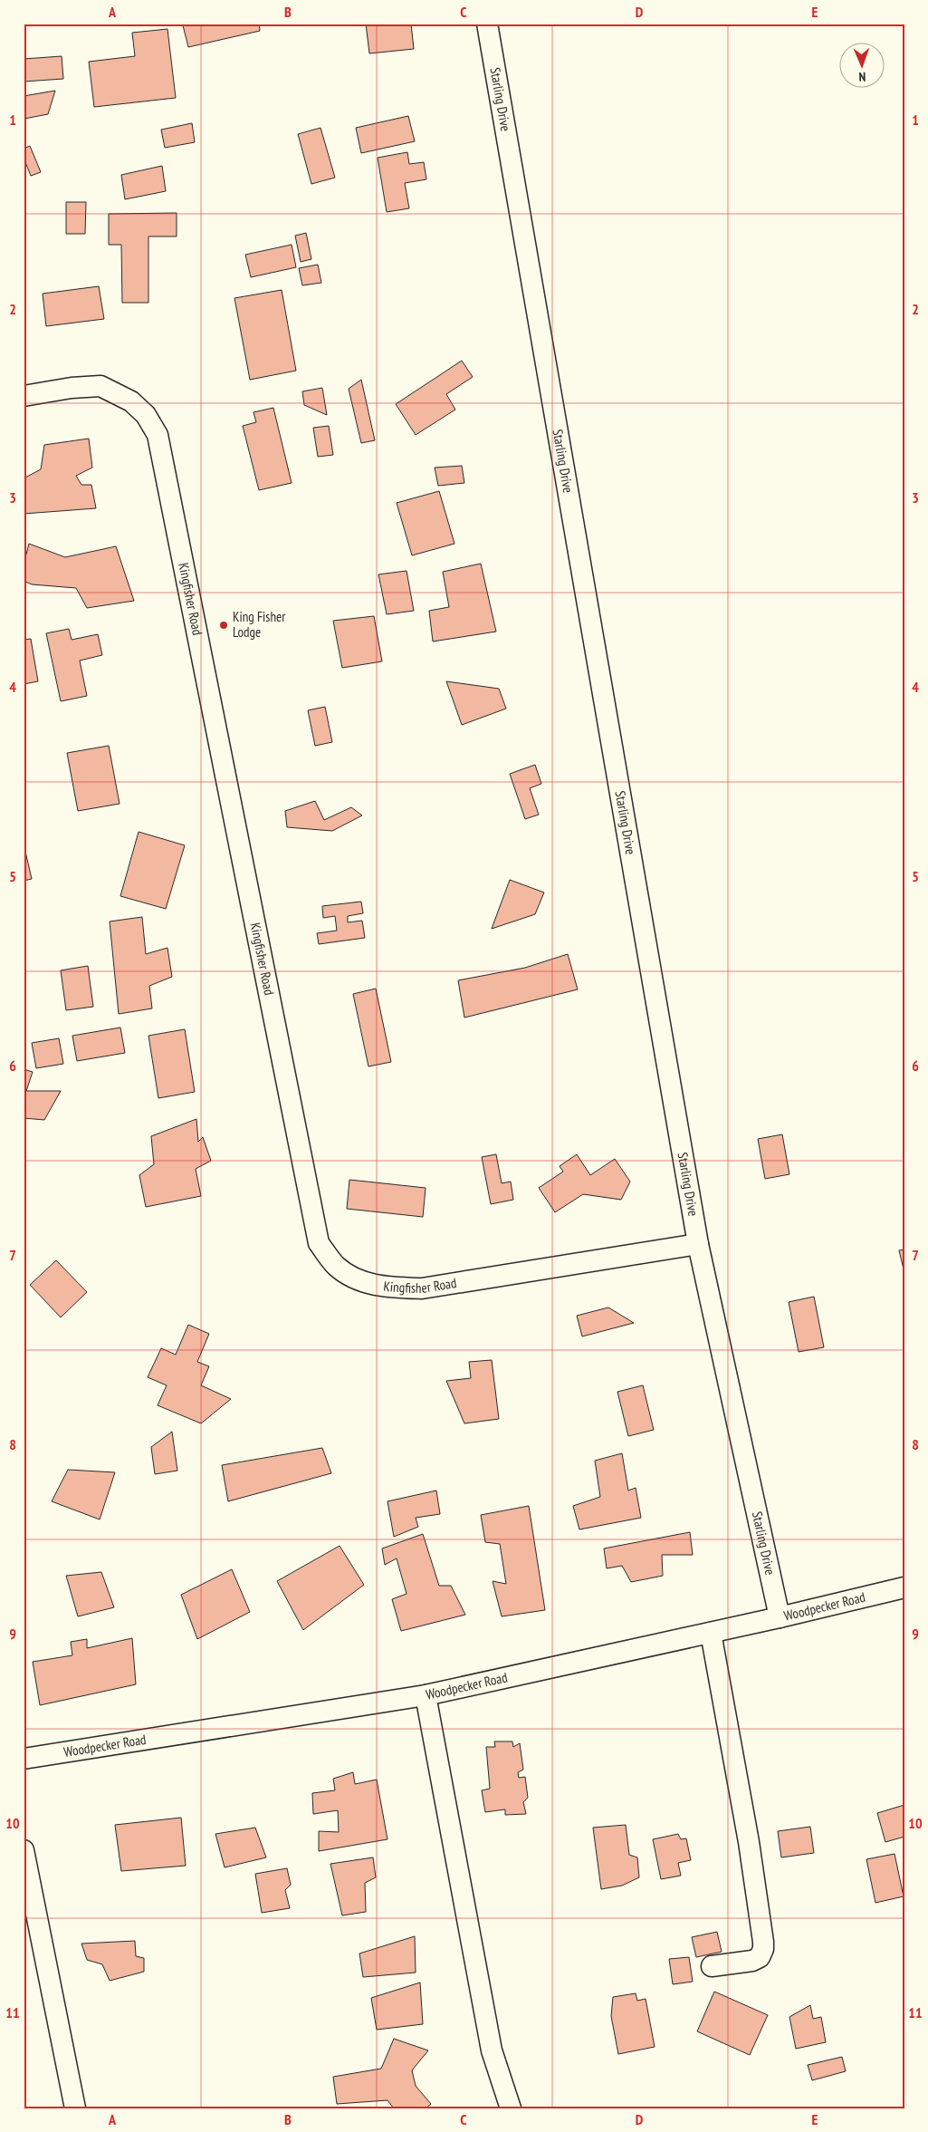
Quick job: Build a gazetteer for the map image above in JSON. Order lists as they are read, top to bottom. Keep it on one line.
{"streets":{"street":["Starling Drive","Kingfisher Road","Woodpecker Road"]},"crossings":[["Starling Drive","Kingfisher Road"],["Starling Drive","Woodpecker Road"]],"places":["King Fisher Lodge"],"north":"bottom","grid":{"columns":["A","B","C","D","E"],"rows":["1","2","3","4","5","6","7","8","9","10","11"]}}
